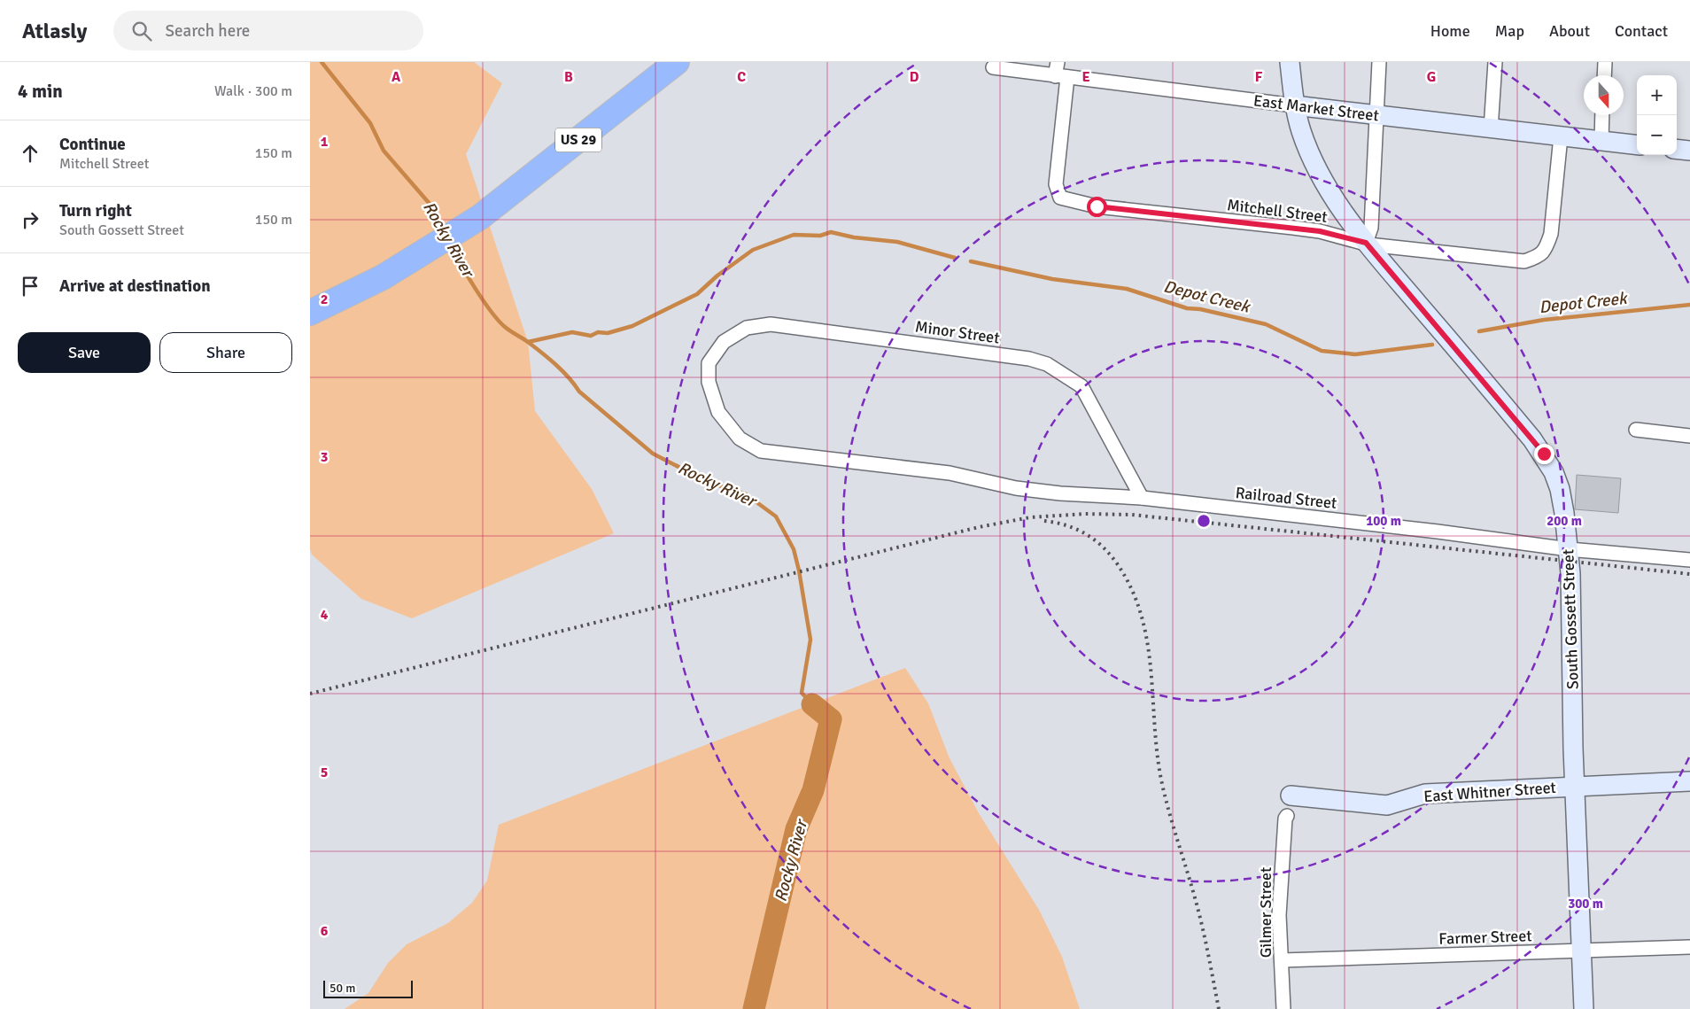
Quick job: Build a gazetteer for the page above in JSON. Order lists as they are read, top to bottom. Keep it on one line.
{"streets":{"highway":["US 29"],"main road":["East Market Street","South Gossett Street","East Whitner Street"],"street":["Mitchell Street","Minor Street","Railroad Street","Gilmer Street","Farmer Street"]},"crossings":[["East Market Street","Mitchell Street"],["East Market Street","South Gossett Street"],["Mitchell Street","South Gossett Street"],["Minor Street","Railroad Street"],["Railroad Street","South Gossett Street"],["South Gossett Street","East Whitner Street"],["South Gossett Street","Farmer Street"],["Gilmer Street","Farmer Street"]],"water":["Rocky River","Depot Creek"],"scale_bar":"50 m","north":"bottom","page":{"header":"Atlasly","search":"Search here","nav":["Home","Map","About","Contact"],"heading":["4 min","Walk · 300 m"],"map_buttons":["+","−"],"list":[["Continue","Mitchell Street","150 m"],["Turn right","South Gossett Street","150 m"],"Arrive at destination"],"buttons":["Save","Share"],"scale":"50 m"},"grid":{"columns":["A","B","C","D","E","F","G"],"rows":["1","2","3","4","5","6"]},"rings":["100 m","200 m","300 m"]}
